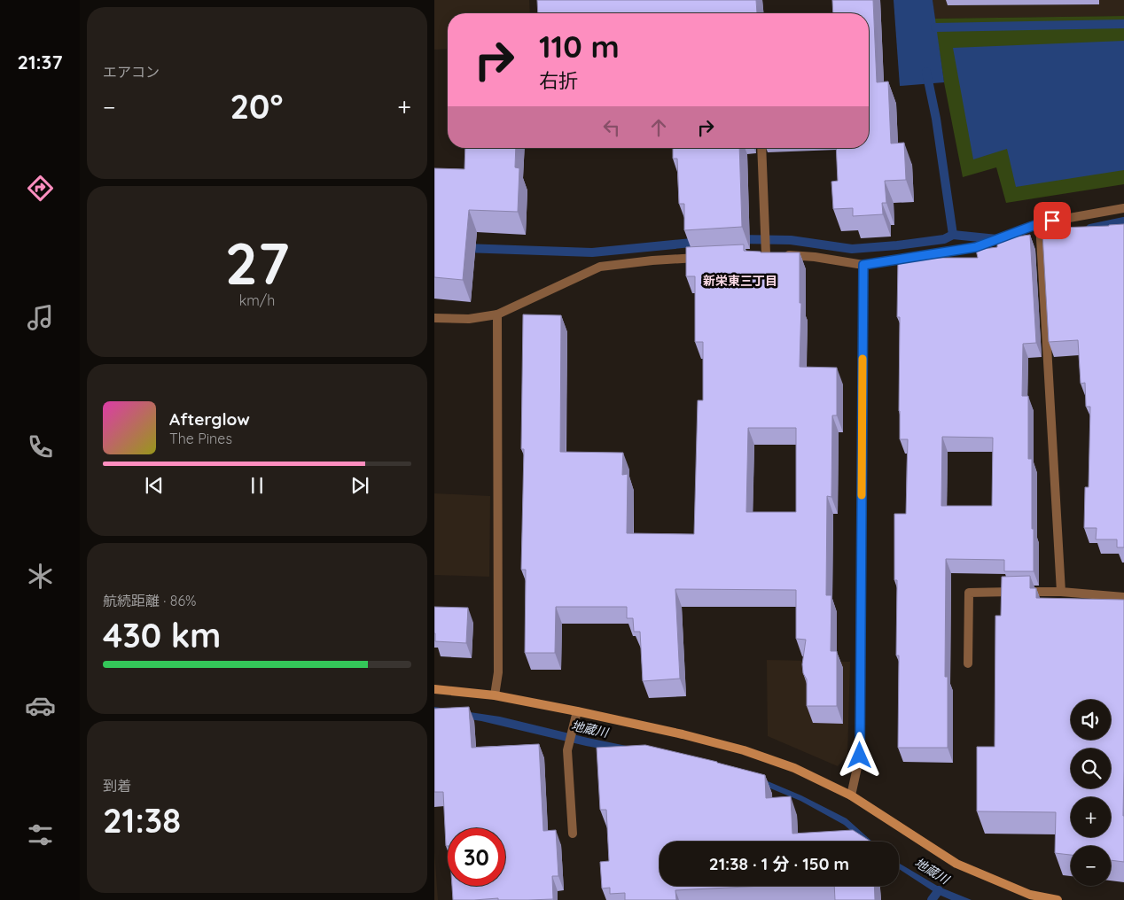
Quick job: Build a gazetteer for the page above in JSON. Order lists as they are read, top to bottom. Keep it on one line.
{"districts":["新栄東三丁目"],"water":["地蔵川"],"page":{"tabs":"21:37","tile":["エアコン",["27","km/h"],["航続距離 · 86%","430 km"],["到着","21:38"]],"turn":["110 m","右折"],"heat":["−","20°","+"],"song":["Afterglow","The Pines"],"map_buttons":["+","−"],"limit":"30","trip":"21:38 · 1 分 · 150 m"}}
